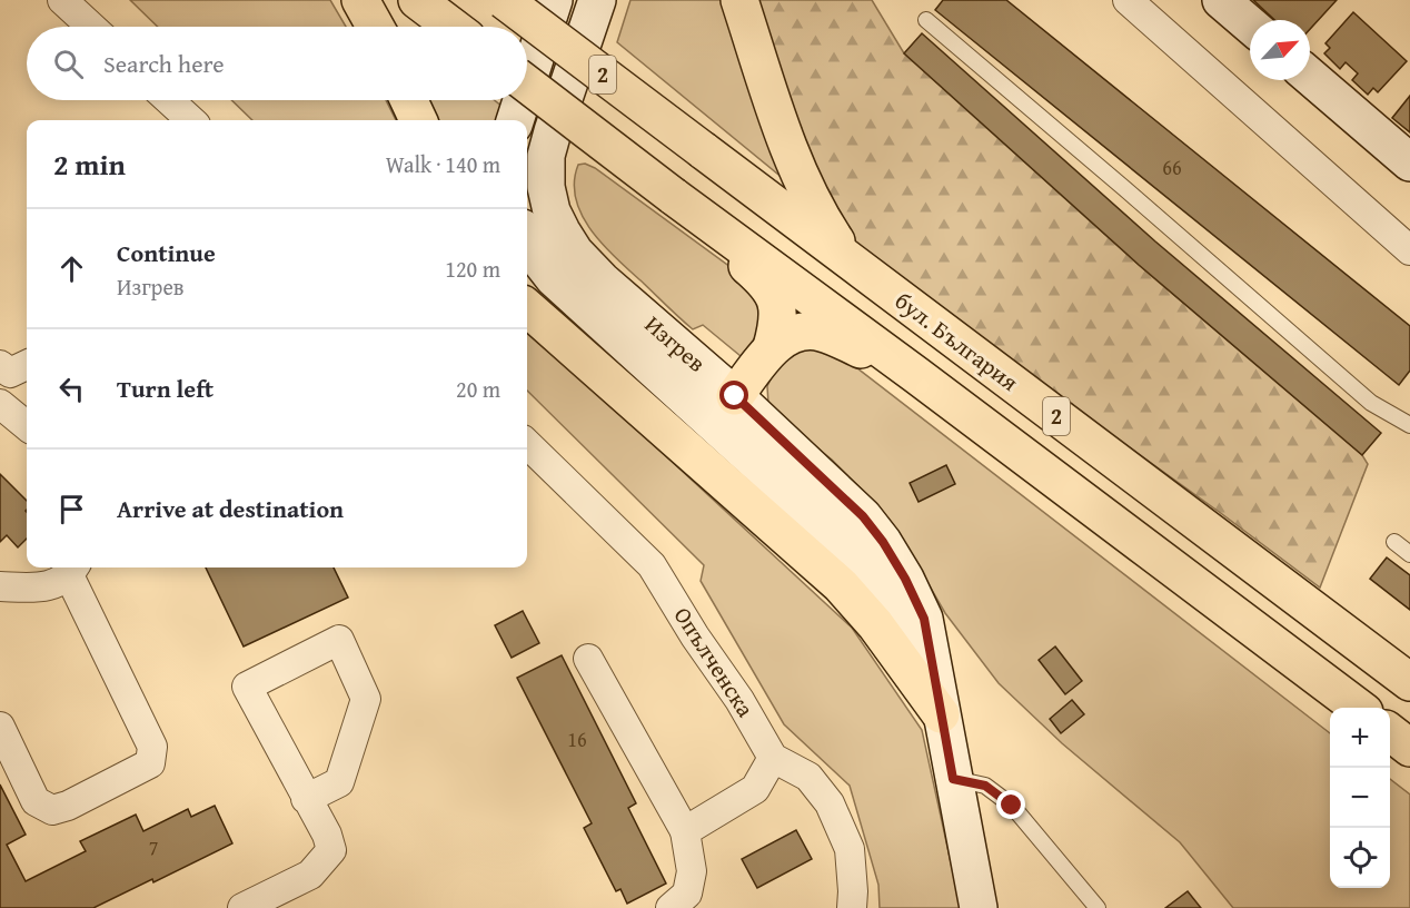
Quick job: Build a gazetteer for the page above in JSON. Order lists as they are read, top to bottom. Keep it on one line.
{"streets":{"highway":["2","бул. България"],"main road":["Изгрев"],"street":["Опълченска"]},"house_numbers":["66","16","7"],"north":"top right","page":{"search":"Search here","heading":["2 min","Walk · 140 m"],"list":[["Continue","Изгрев","120 m"],["Turn left","20 m"],"Arrive at destination"],"map_buttons":["+","−"]}}
